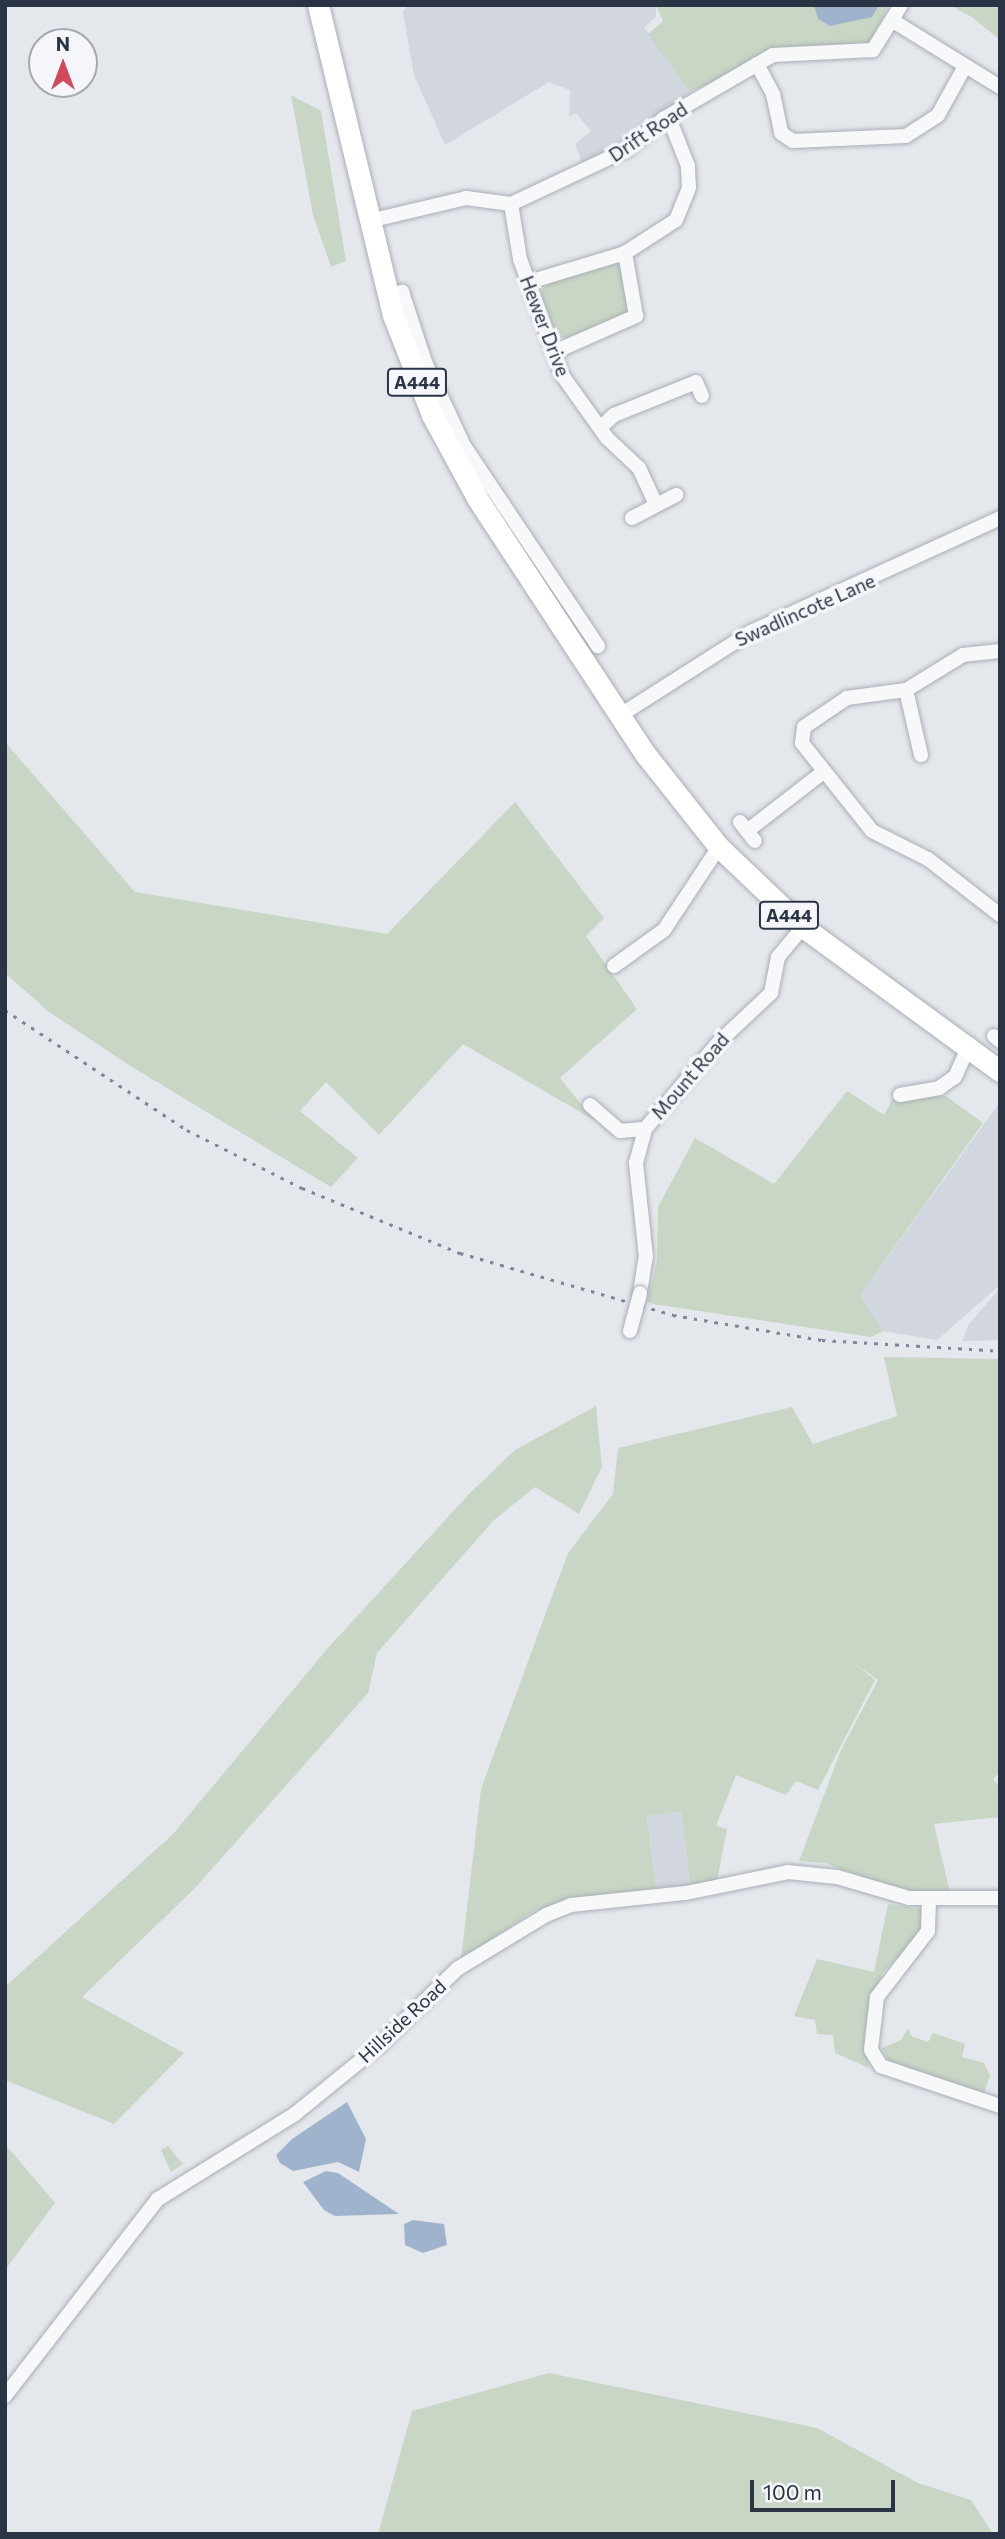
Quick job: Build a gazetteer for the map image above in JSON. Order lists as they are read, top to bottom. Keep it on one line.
{"streets":{"highway":["A444"],"street":["Drift Road","Hewer Drive","Swadlincote Lane","Mount Road","Hillside Road"]},"crossings":[["Drift Road","Hewer Drive"],["A444","Swadlincote Lane"],["A444","Mount Road"]],"scale_bar":"100 m","north":"top"}
